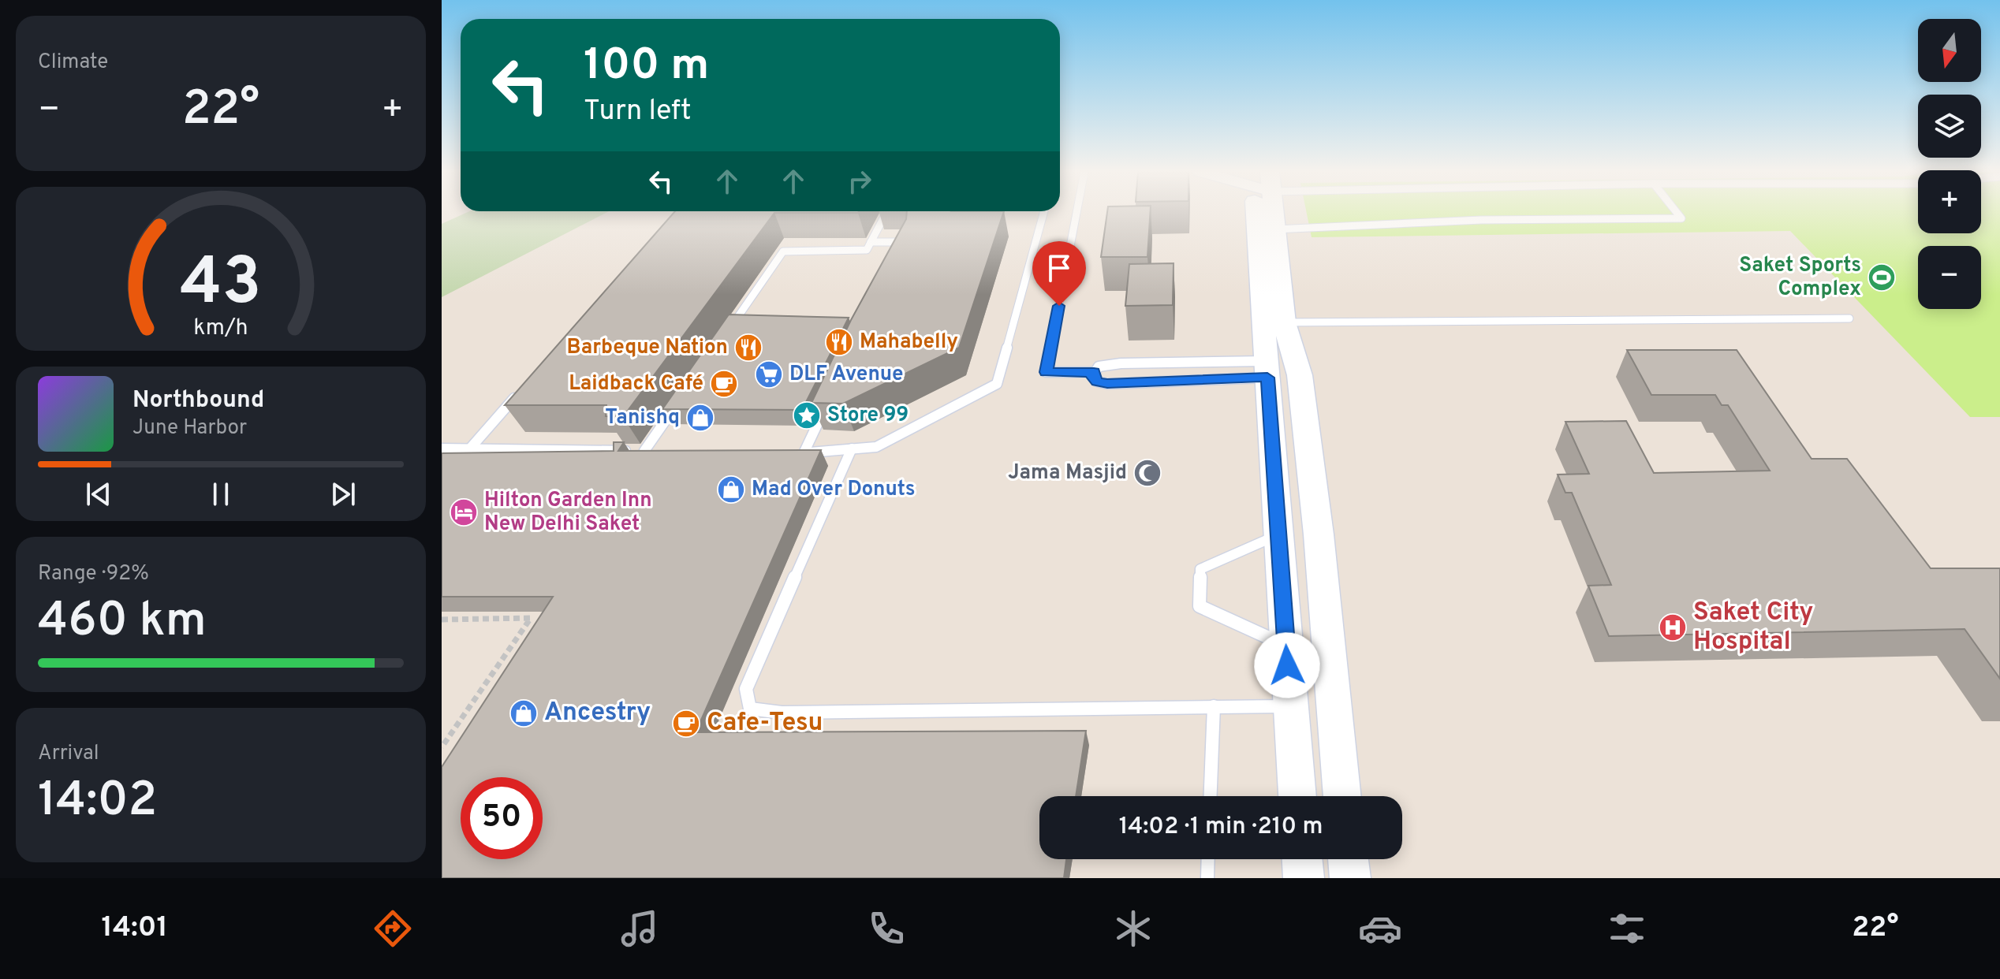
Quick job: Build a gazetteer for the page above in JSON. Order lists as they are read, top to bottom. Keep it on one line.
{"places":{"sports":["Saket Sports Complex"],"restaurant":["Mahabelly","Barbeque Nation"],"supermarket":["DLF Avenue"],"cafe":["Laidback Café","Cafe-Tesu"],"place":["Store 99"],"shop":["Tanishq","Mad Over Donuts","Ancestry"],"mosque":["Jama Masjid"],"hotel":["Hilton Garden Inn New Delhi Saket"],"hospital":["Saket City Hospital"]},"north":"bottom","page":{"tile":["Climate",["Range · 92%","460 km"],["Arrival","14:02"]],"map_buttons":["+","−"],"turn":["100 m","Turn left"],"heat":["−","22°","+"],"song":["Northbound","June Harbor"],"limit":"50","trip":"14:02 · 1 min · 210 m","tabs":["14:01","22°"],"gauge":["43","km/h"]}}
